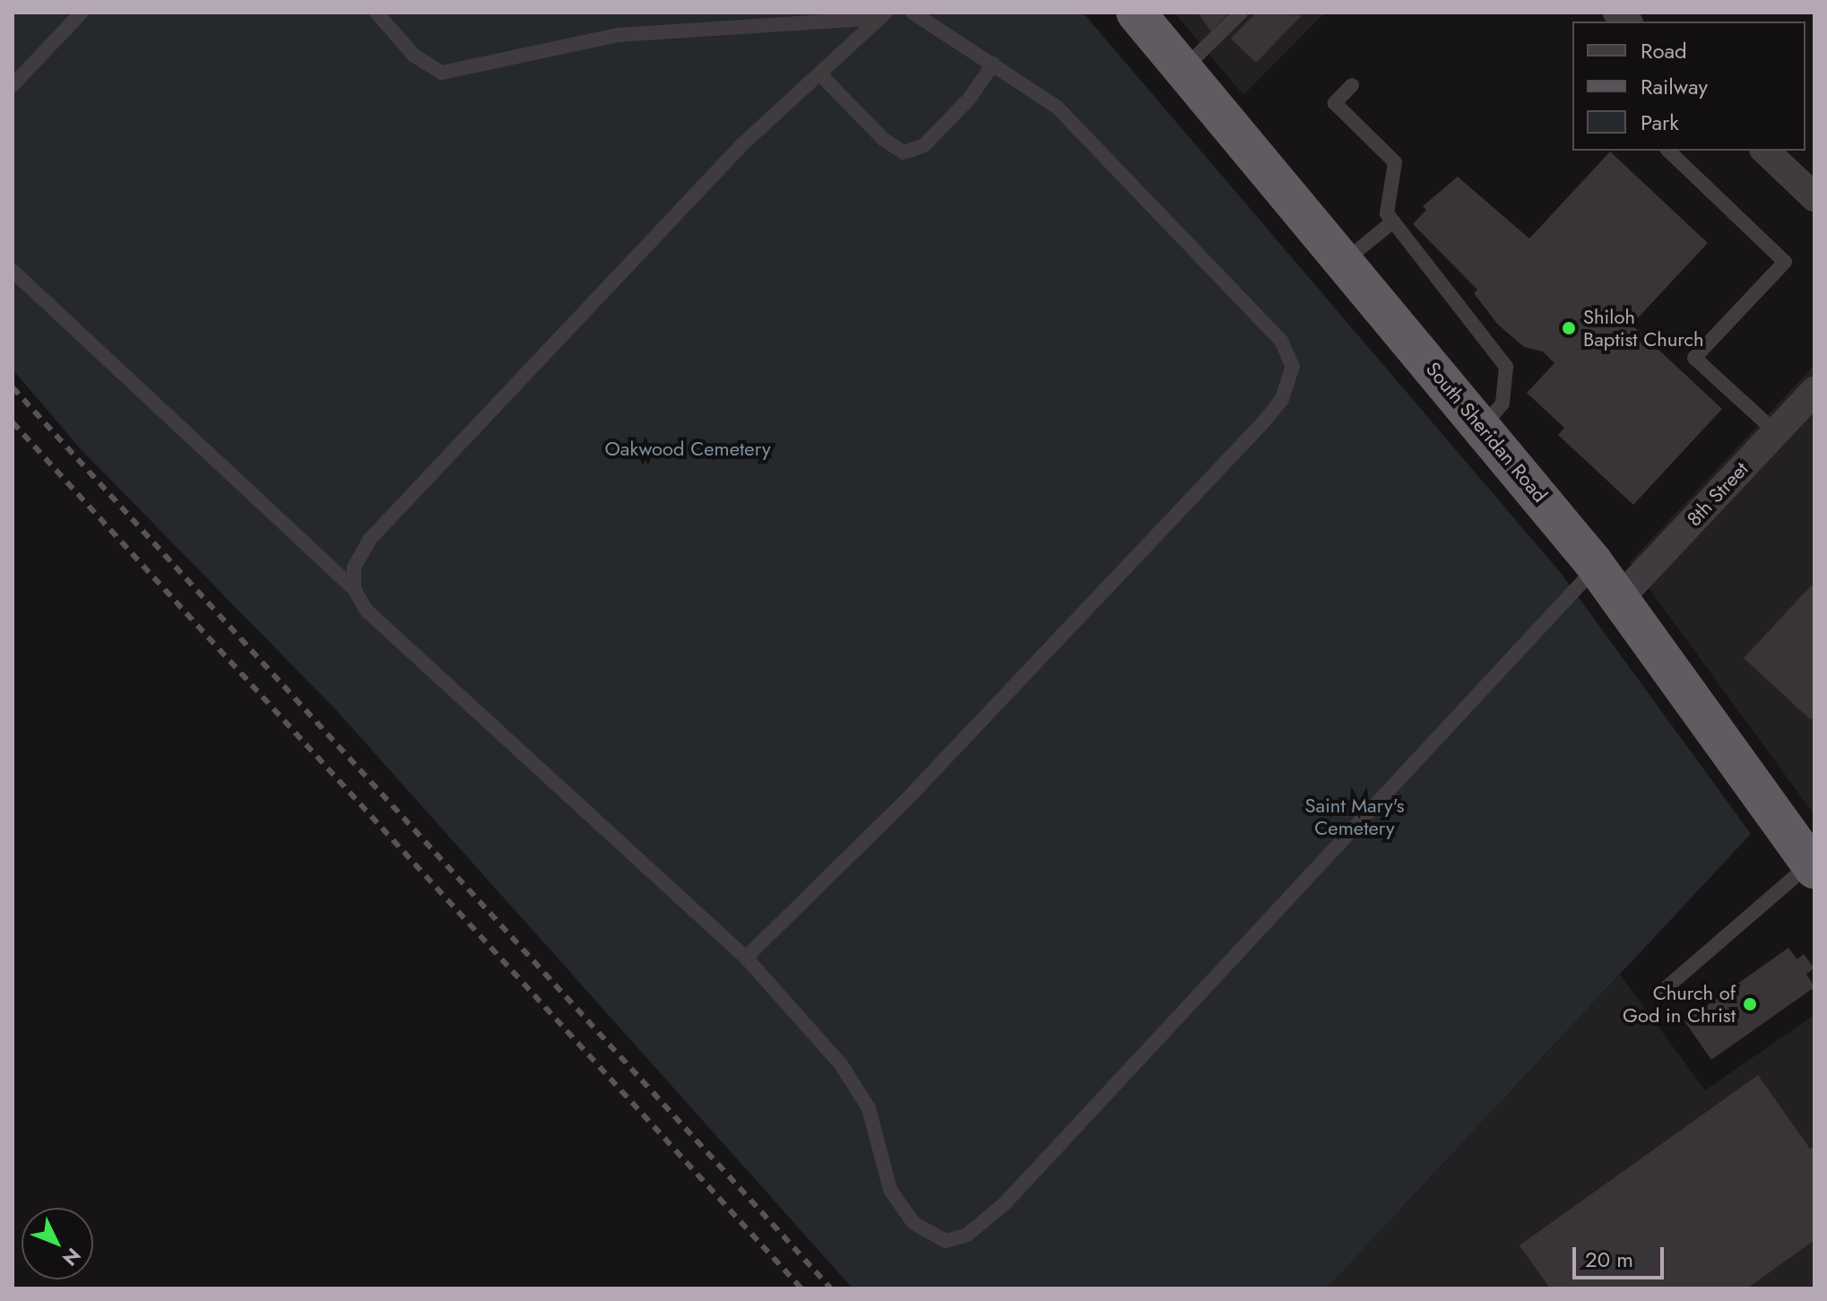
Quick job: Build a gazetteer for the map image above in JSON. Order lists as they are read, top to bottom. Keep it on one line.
{"streets":{"highway":["South Sheridan Road"],"street":["8th Street"]},"crossings":[["South Sheridan Road","8th Street"]],"parks":["Oakwood Cemetery","Saint Mary's Cemetery"],"places":["Shiloh Baptist Church","Church of God in Christ"],"legend":["Road","Railway","Park"],"scale_bar":"20 m","north":"bottom right"}
